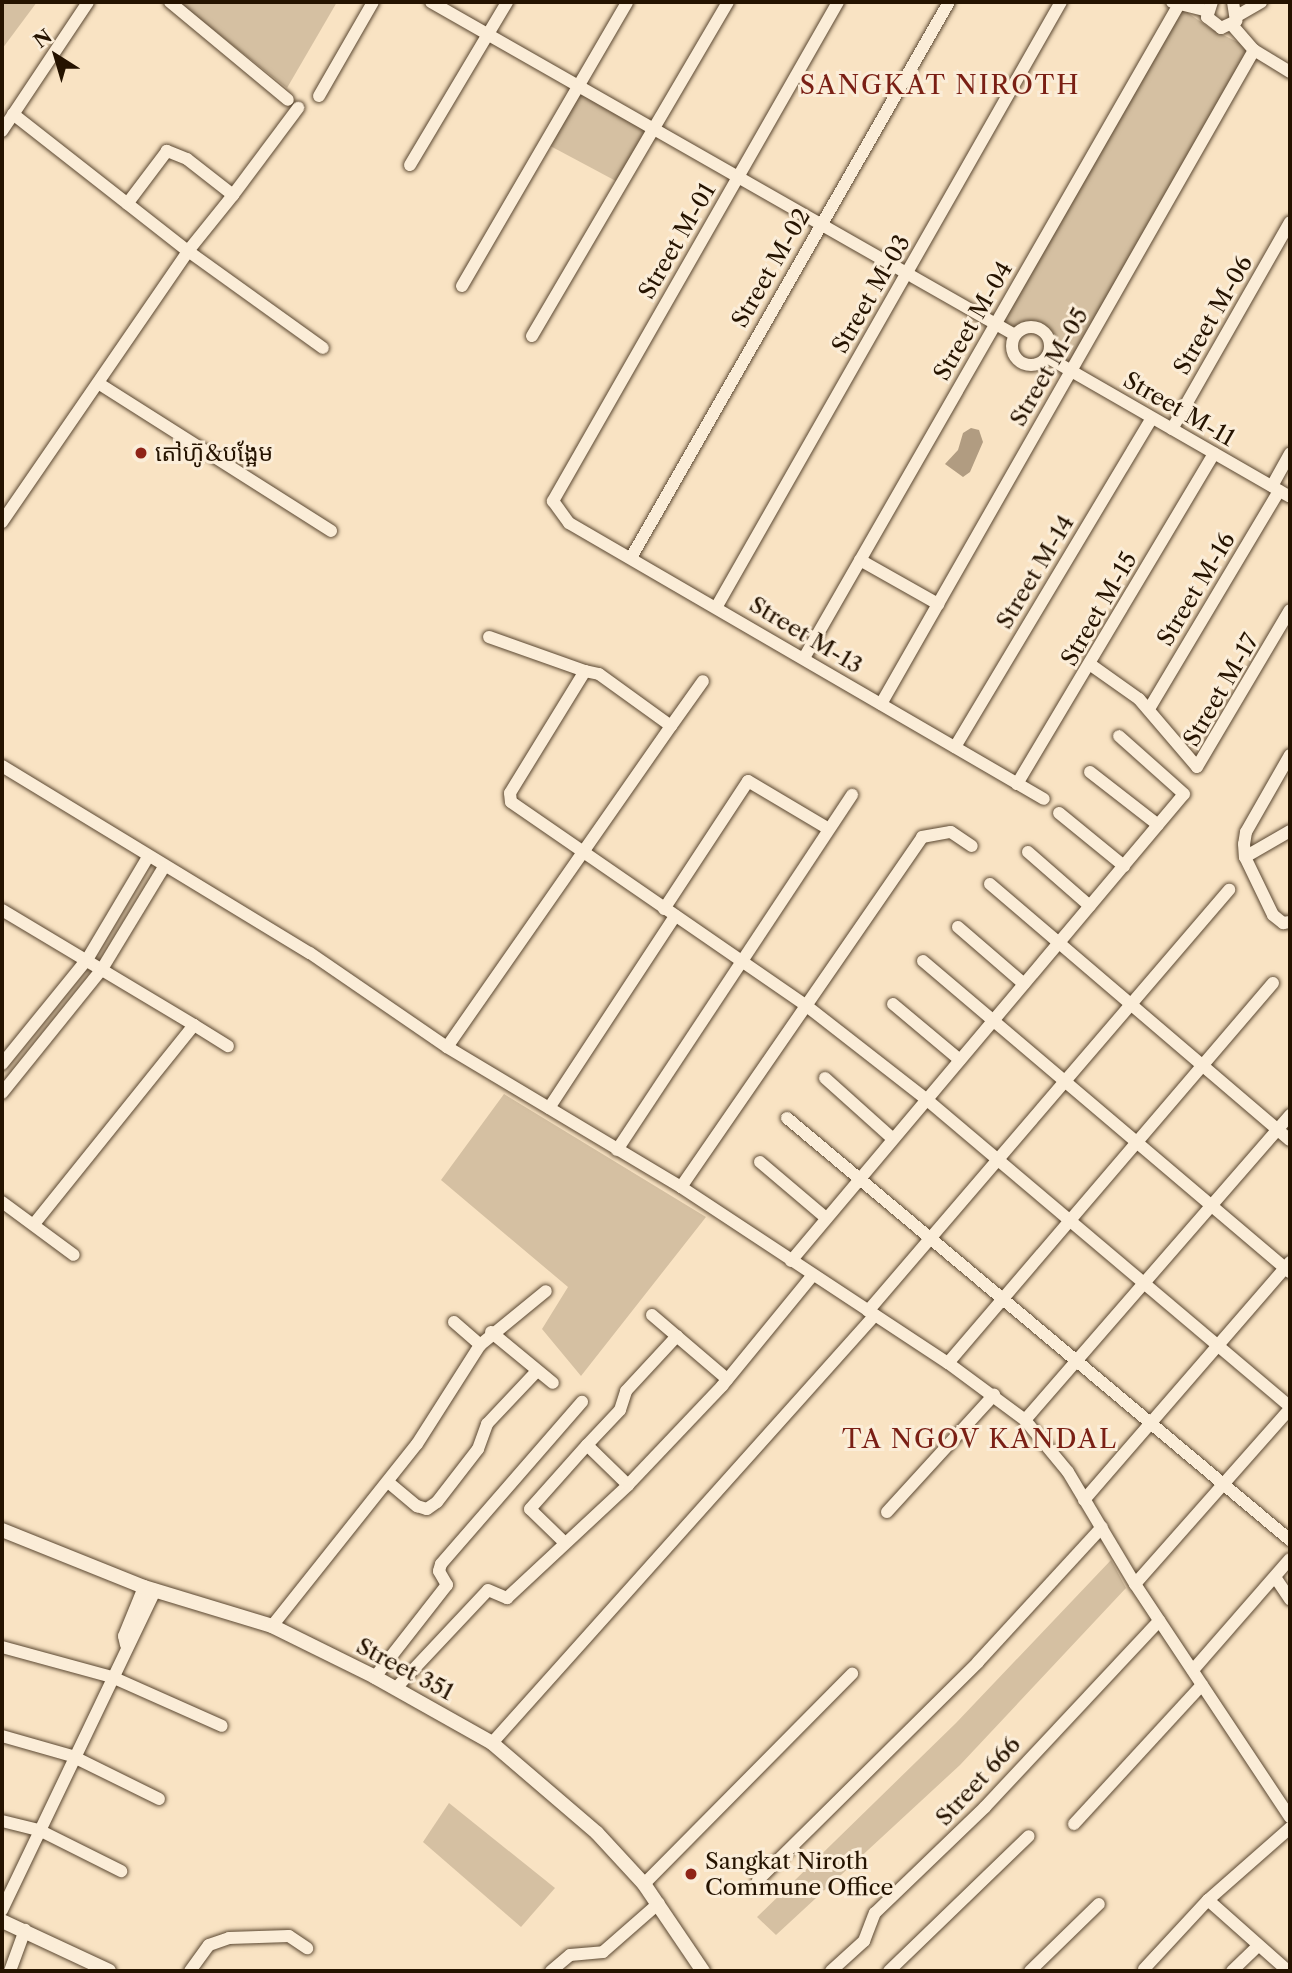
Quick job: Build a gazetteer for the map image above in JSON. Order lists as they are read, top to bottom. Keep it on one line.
{"streets":{"street":["Street M-01","Street M-02","Street M-03","Street M-06","Street M-04","Street M-05","Street M-11","Street M-14","Street M-16","Street M-15","Street M-13","Street M-17","Street 351","Street 666"]},"crossings":[["Street M-01","Street M-13"],["Street M-02","Street M-13"],["Street M-03","Street M-13"],["Street M-06","Street M-11"],["Street M-04","Street M-13"],["Street M-05","Street M-11"],["Street M-05","Street M-13"],["Street M-11","Street M-14"],["Street M-11","Street M-16"],["Street M-11","Street M-15"],["Street M-14","Street M-13"],["Street M-16","Street M-17"],["Street M-15","Street M-13"],["Street M-15","Street M-17"]],"districts":["SANGKAT NIROTH","TA NGOV KANDAL"],"places":["តៅហ៊ូ&បង្អែម","Sangkat Niroth Commune Office"],"north":"top left"}
